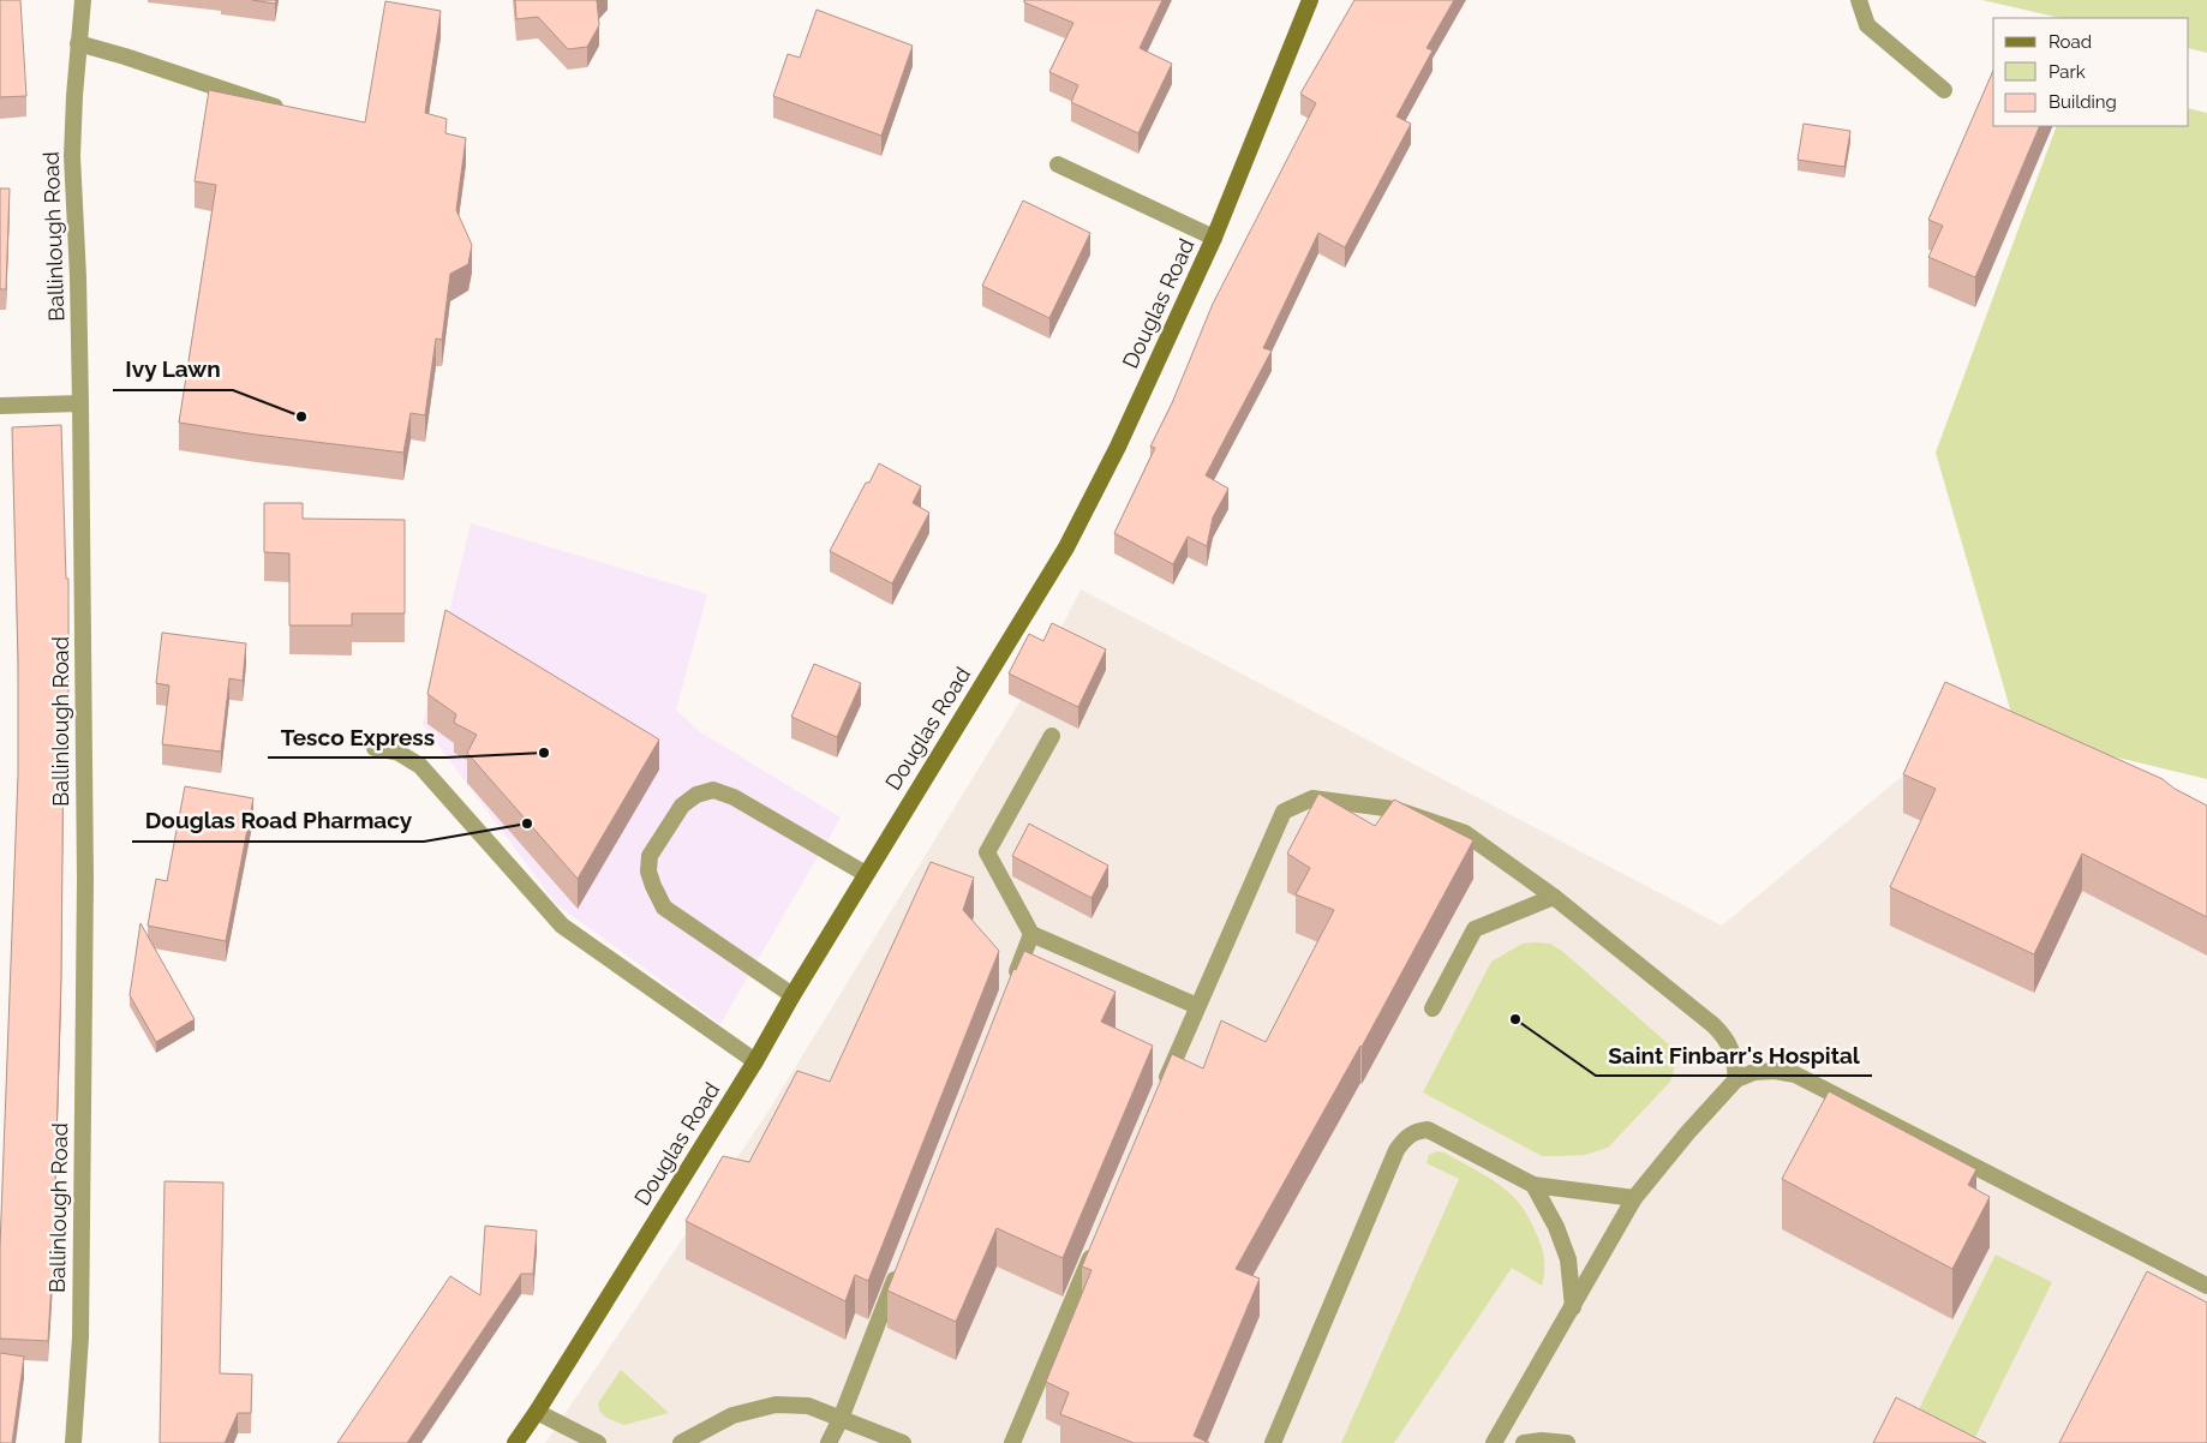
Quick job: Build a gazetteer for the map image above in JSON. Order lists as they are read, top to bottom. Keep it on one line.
{"streets":{"main road":["Douglas Road"],"street":["Ballinlough Road"]},"places":["Ivy Lawn","Tesco Express","Douglas Road Pharmacy","Saint Finbarr's Hospital"],"legend":["Road","Park","Building"]}
